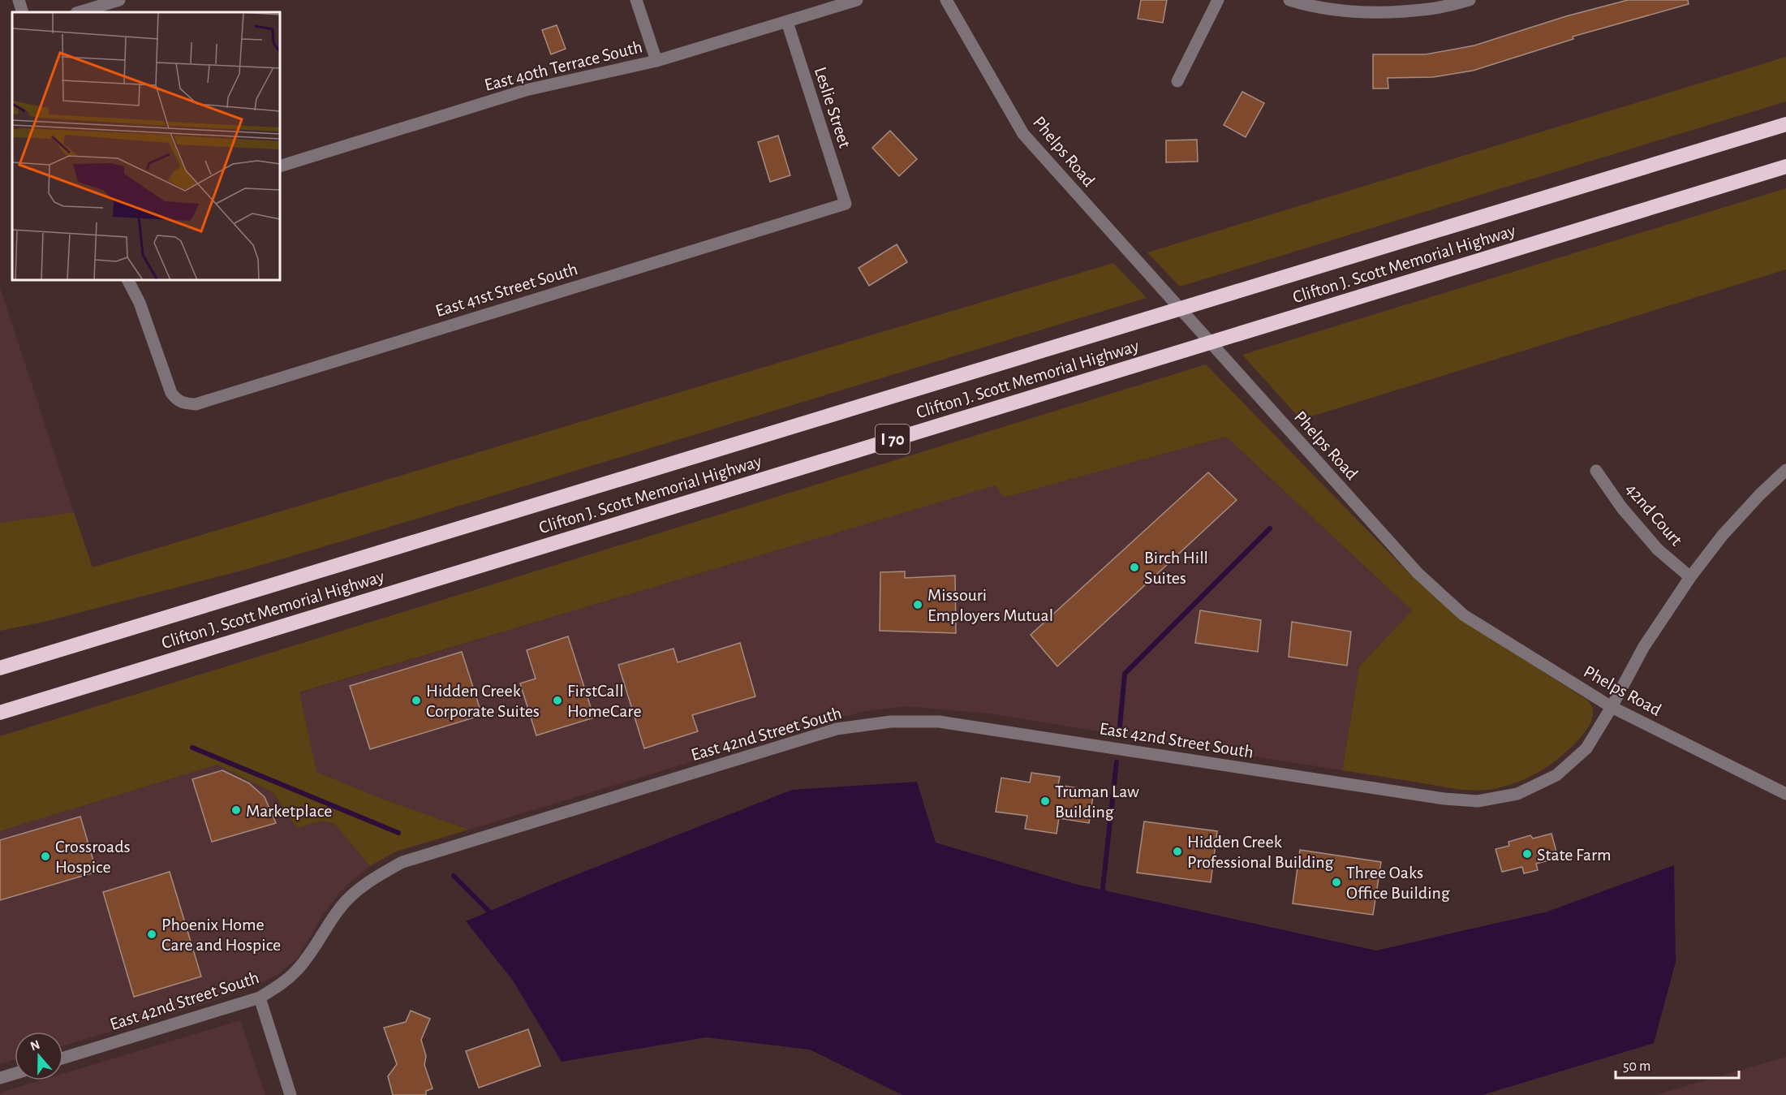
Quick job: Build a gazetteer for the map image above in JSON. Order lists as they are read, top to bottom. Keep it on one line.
{"streets":{"highway":["Clifton J. Scott Memorial Highway","I 70"],"street":["East 40th Terrace South","Leslie Street","Phelps Road","East 41st Street South","42nd Court","East 42nd Street South"]},"crossings":[["East 40th Terrace South","Leslie Street"],["Leslie Street","East 41st Street South"],["Phelps Road","East 42nd Street South"],["42nd Court","East 42nd Street South"]],"places":["Birch Hill Suites","Missouri Employers Mutual","Hidden Creek Corporate Suites","FirstCall HomeCare","Truman Law Building","Marketplace","Hidden Creek Professional Building","State Farm","Crossroads Hospice","Three Oaks Office Building","Phoenix Home Care and Hospice"],"scale_bar":"50 m","north":"top"}
